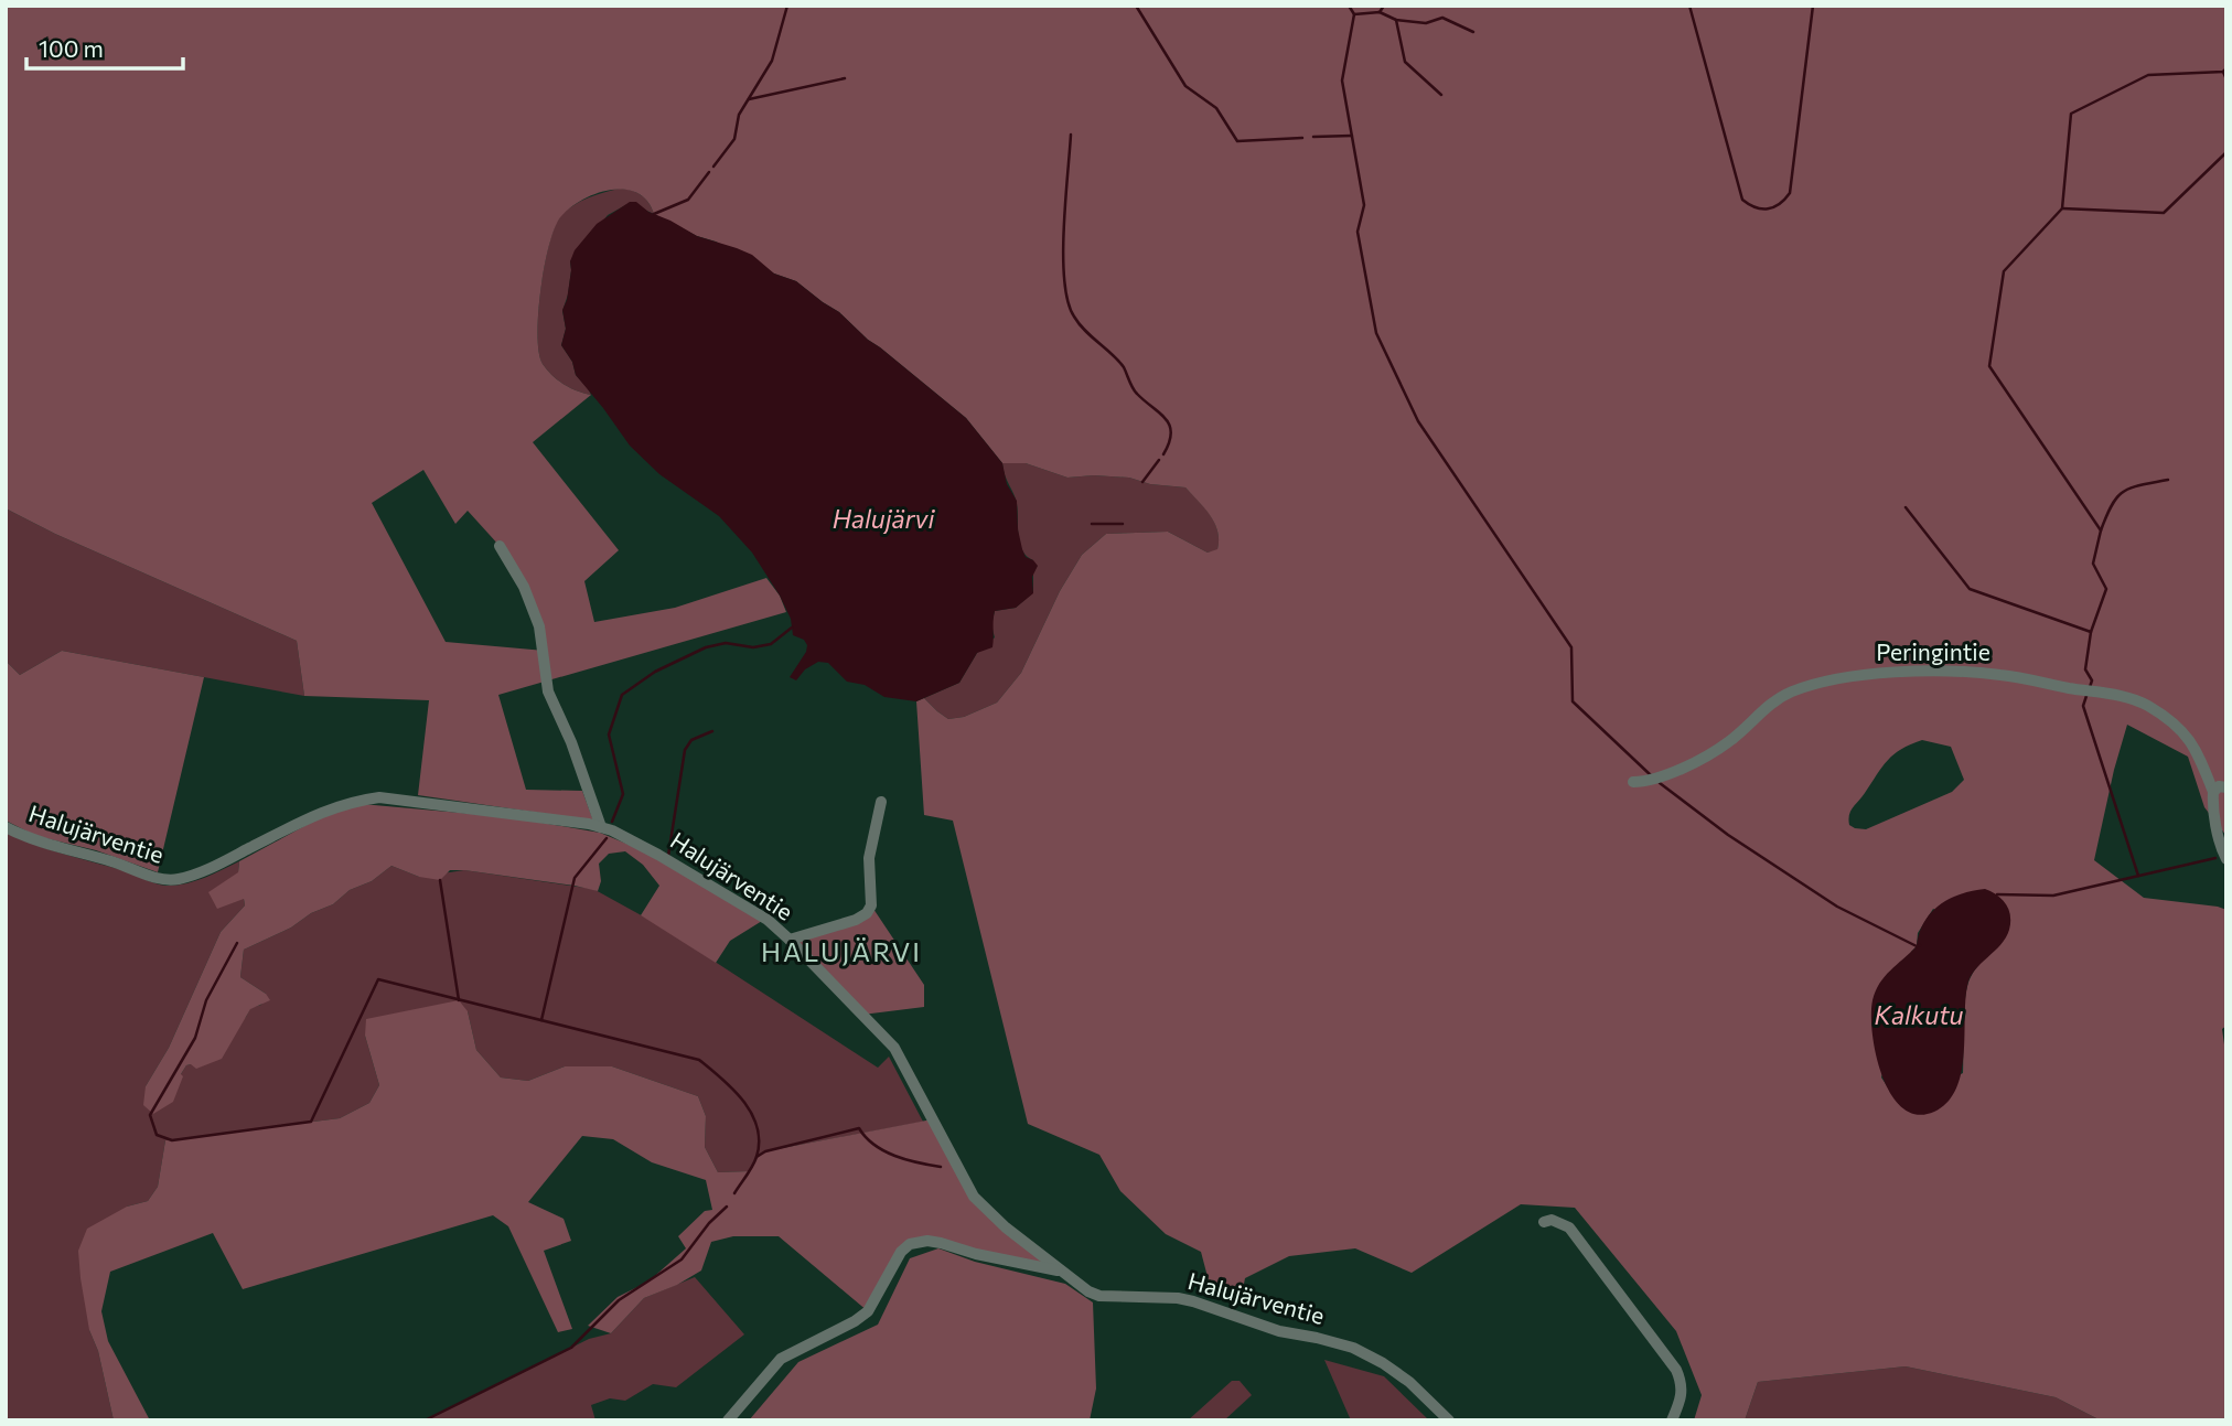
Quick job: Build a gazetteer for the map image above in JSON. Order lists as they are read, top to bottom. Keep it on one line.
{"streets":{"street":["Peringintie","Halujärventie"]},"districts":["HALUJÄRVI"],"water":["Halujärvi","Kalkutu"],"scale_bar":"100 m"}
